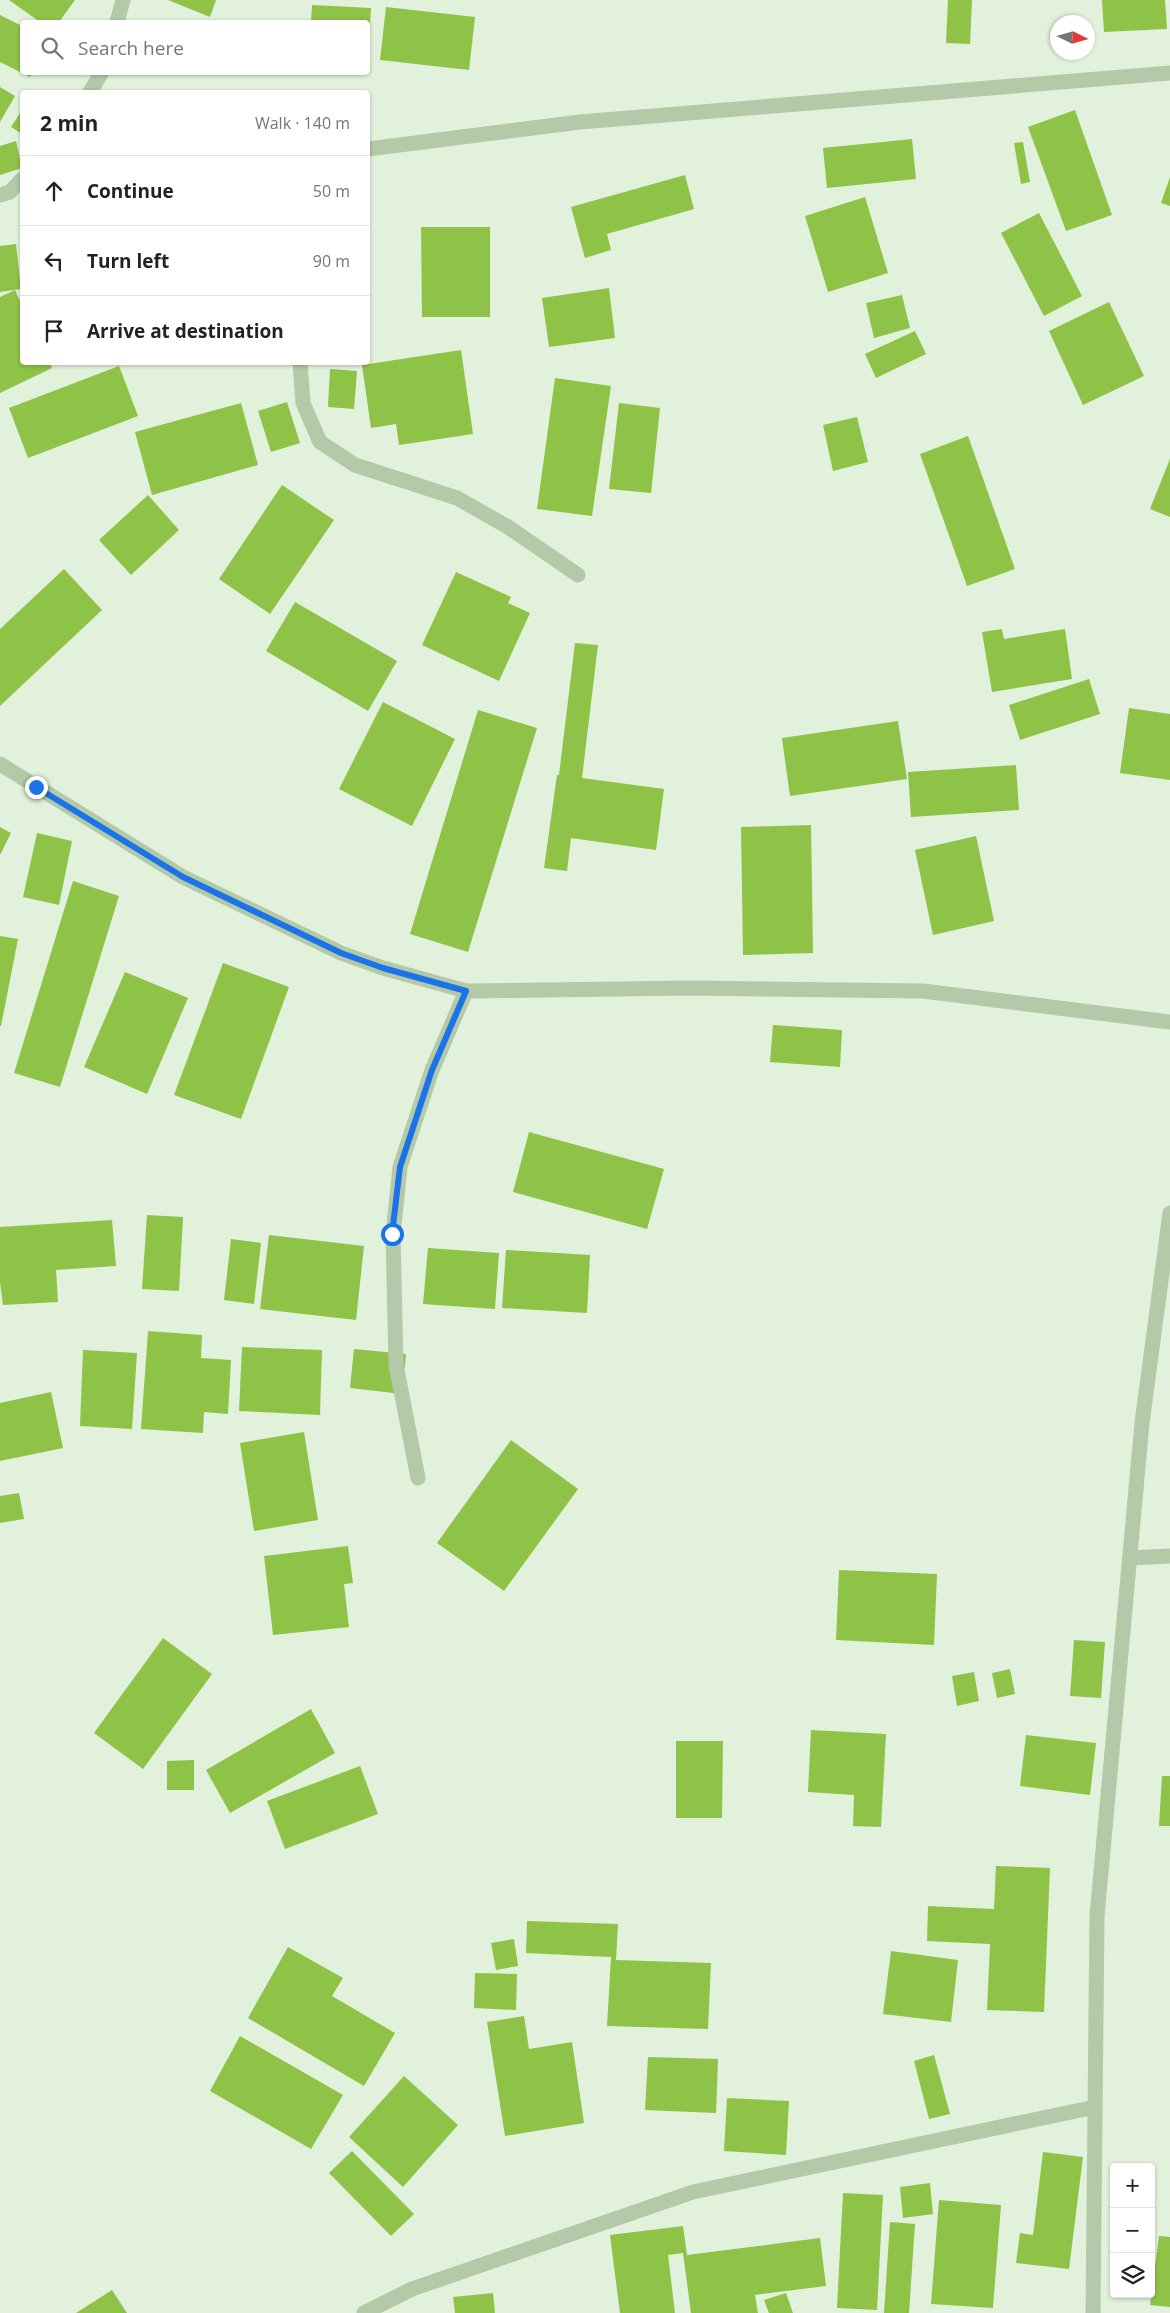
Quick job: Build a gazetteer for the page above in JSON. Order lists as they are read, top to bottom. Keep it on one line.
{"north":"right","page":{"search":"Search here","heading":["2 min","Walk · 140 m"],"list":[["Continue","50 m"],["Turn left","90 m"],"Arrive at destination"],"map_buttons":["+","−"]}}
